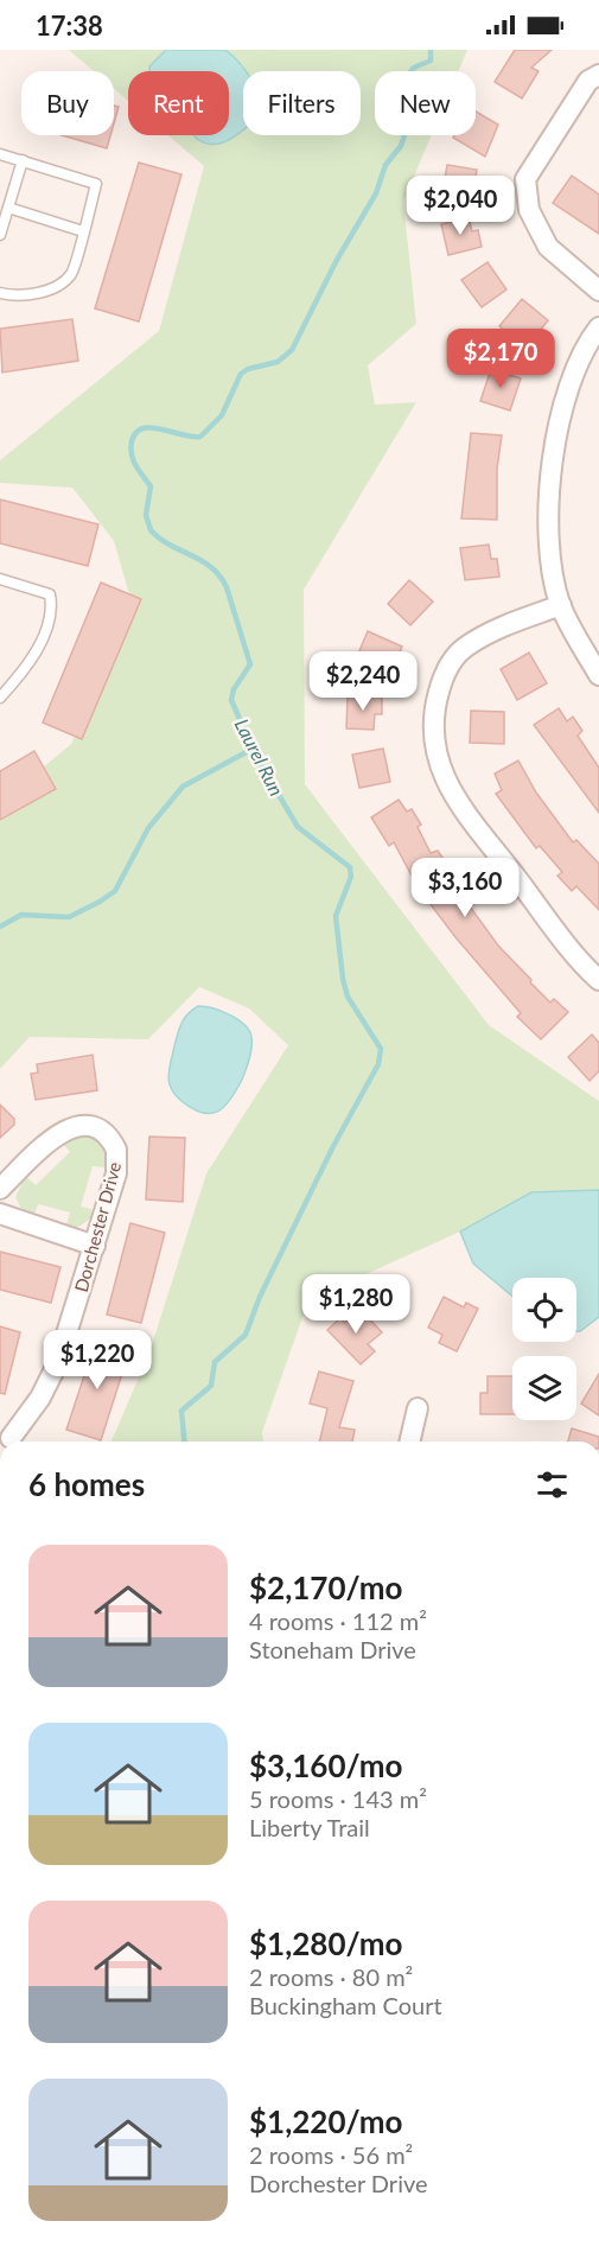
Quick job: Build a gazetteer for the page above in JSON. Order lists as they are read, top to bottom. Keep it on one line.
{"streets":{"street":["Dorchester Drive"]},"water":["Laurel Run"],"page":{"status":"17:38","chip":["Buy","Rent","Filters","New"],"price":["$2,040","$2,170","$2,240","$3,160","$1,280","$1,220"],"heading":"6 homes","list":[{"name":"$2,170/mo","note":"4 rooms · 112 m² · Stoneham Drive"},{"name":"$3,160/mo","note":"5 rooms · 143 m² · Liberty Trail"},{"name":"$1,280/mo","note":"2 rooms · 80 m² · Buckingham Court"},{"name":"$1,220/mo","note":"2 rooms · 56 m² · Dorchester Drive"}]}}
